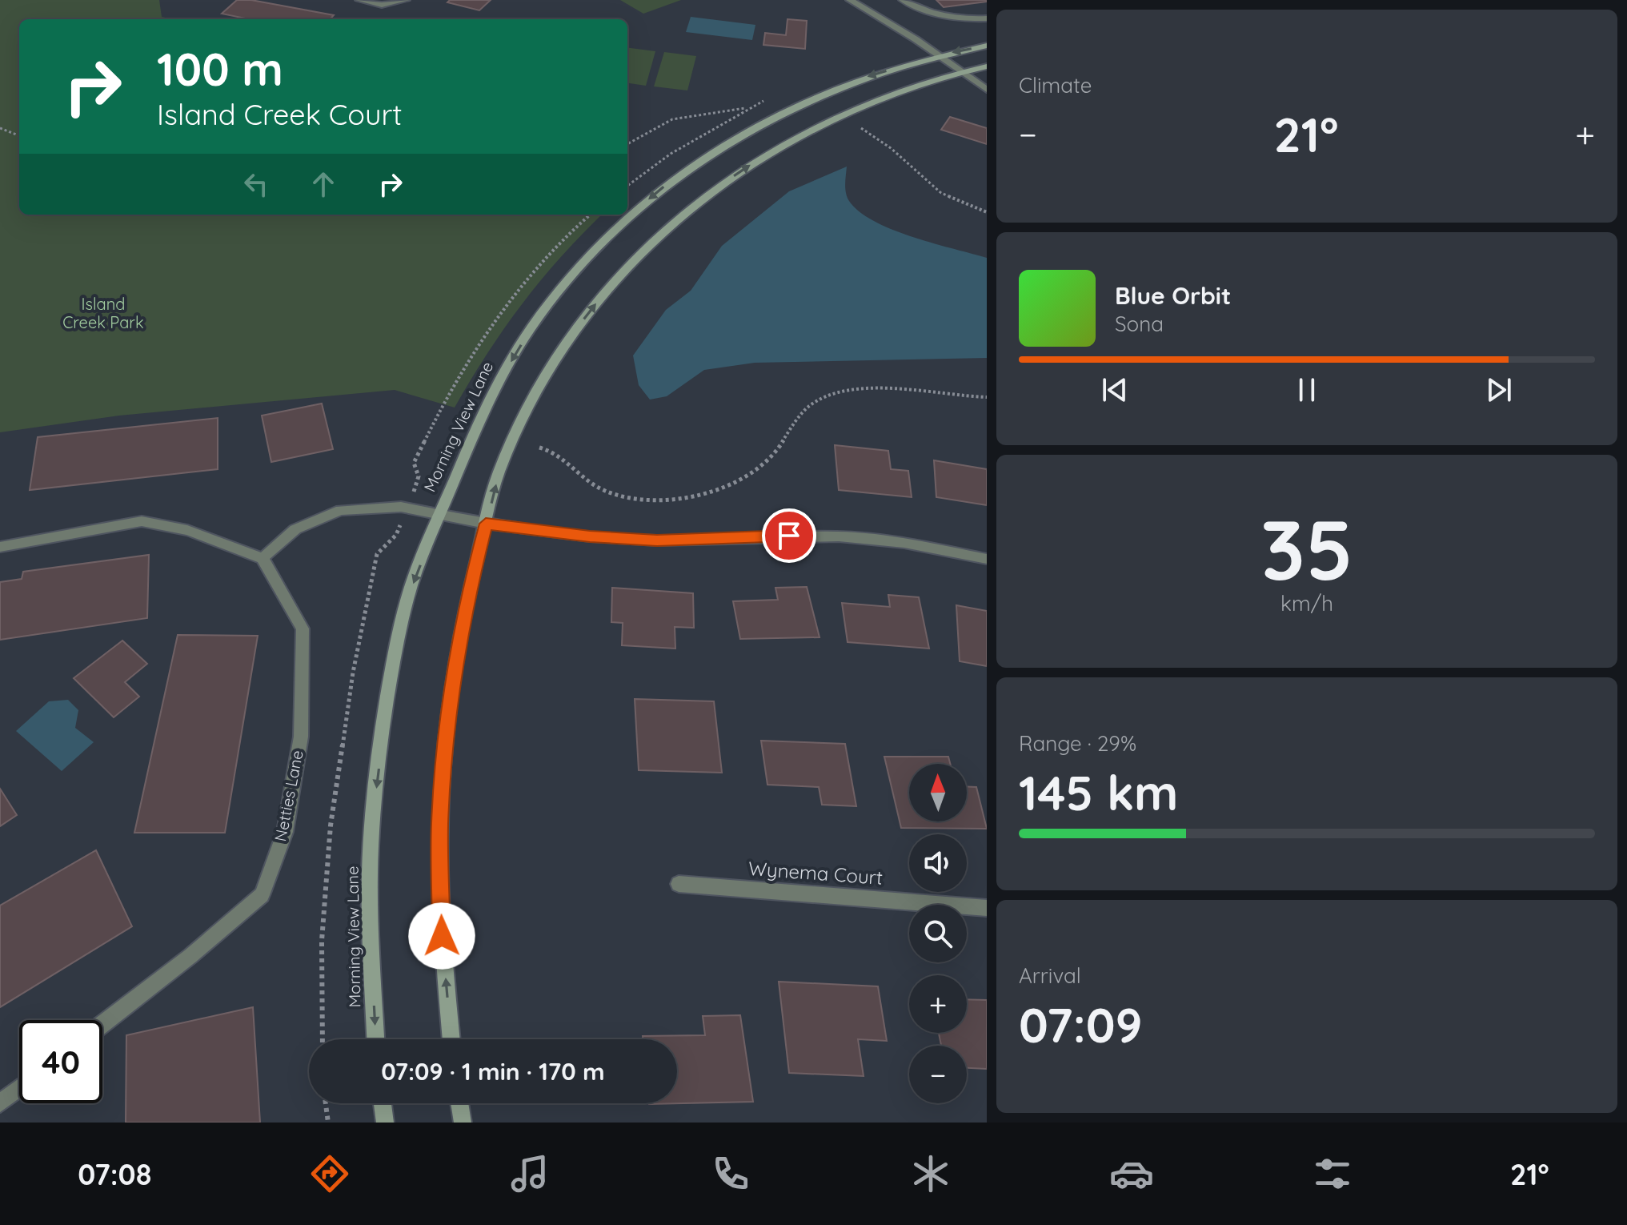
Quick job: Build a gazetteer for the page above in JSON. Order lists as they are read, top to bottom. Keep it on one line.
{"streets":{"street":["Morning View Lane","Netties Lane","Wynema Court"]},"parks":["Island Creek Park"],"north":"top","page":{"tile":["Climate",["35","km/h"],["Range · 29%","145 km"],["Arrival","07:09"]],"turn":["100 m","Island Creek Court"],"heat":["−","21°","+"],"song":["Blue Orbit","Sona"],"map_buttons":["+","−"],"limit":"40","trip":"07:09 · 1 min · 170 m","tabs":["07:08","21°"]}}
